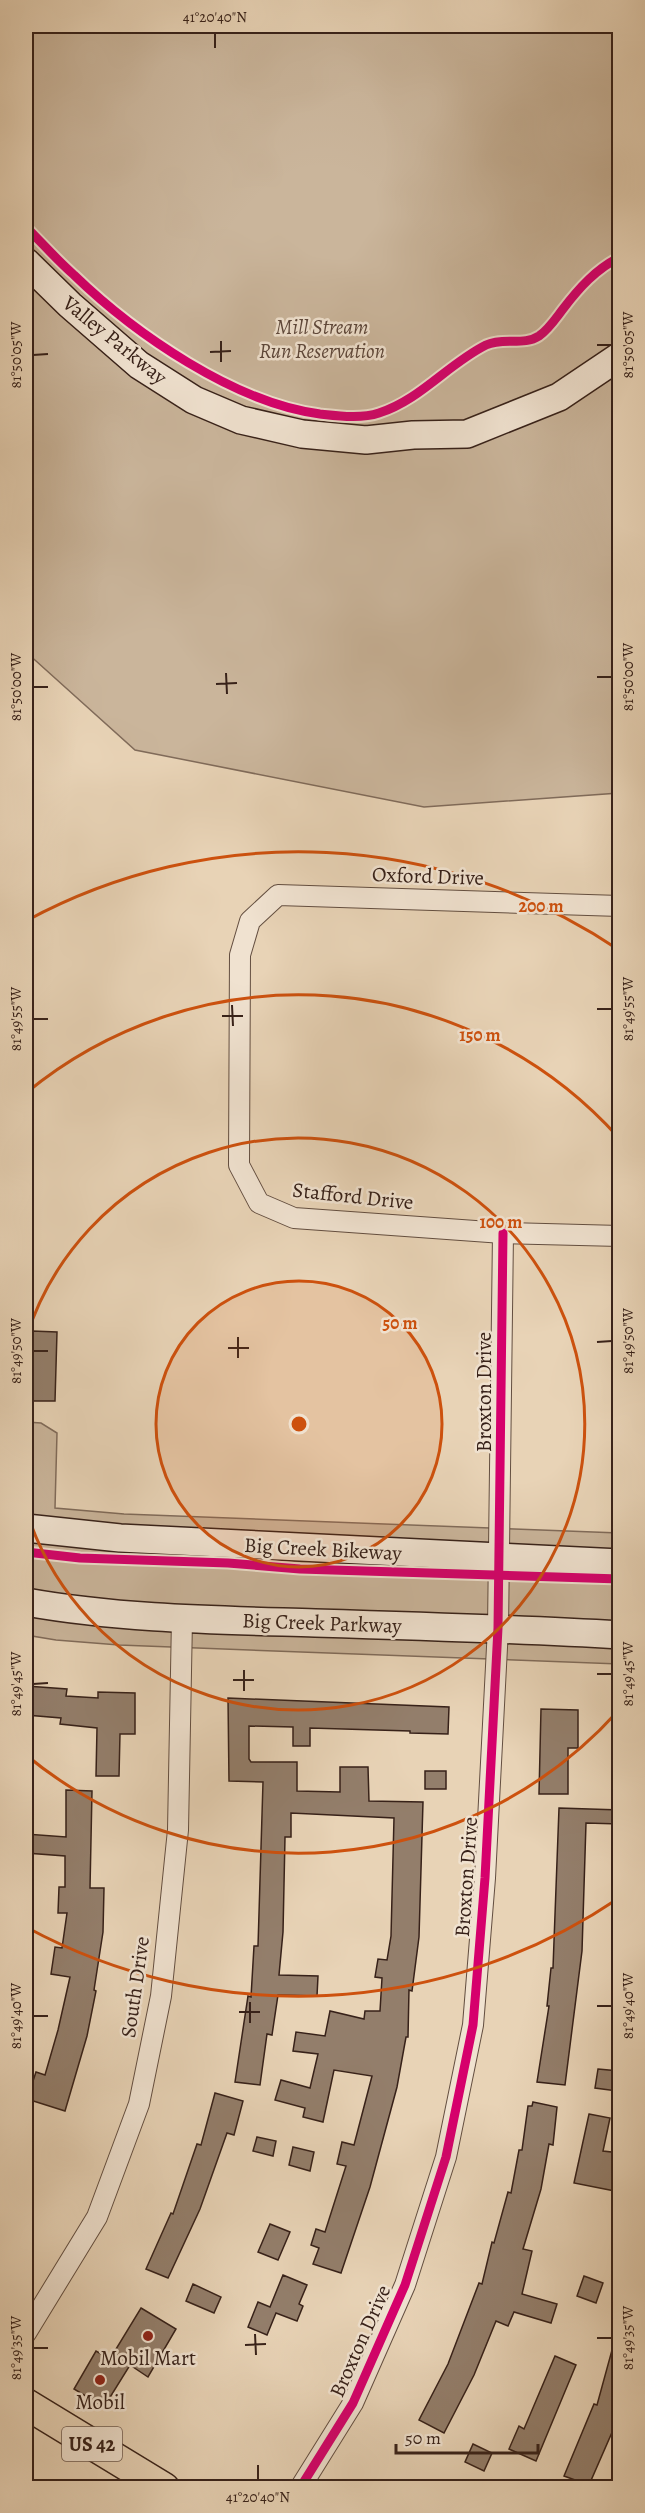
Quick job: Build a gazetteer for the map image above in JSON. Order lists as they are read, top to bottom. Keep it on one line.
{"streets":{"main road":["US 42"],"street":["Valley Parkway","Oxford Drive","Stafford Drive","Broxton Drive","Big Creek Parkway","South Drive"],"cycle path":["Big Creek Bikeway"]},"crossings":[["Oxford Drive","Stafford Drive"],["Stafford Drive","Broxton Drive"],["Broxton Drive","Big Creek Parkway"],["Big Creek Parkway","South Drive"]],"parks":["Mill Stream Run Reservation"],"places":["Mobil Mart","Mobil"],"scale_bar":"50 m","coordinates":["41°20'40\"N","81°50'05\"W","81°50'00\"W","81°49'55\"W","81°49'50\"W","81°49'45\"W","81°49'40\"W","81°49'35\"W"],"rings":["200 m","150 m","100 m","50 m"]}
